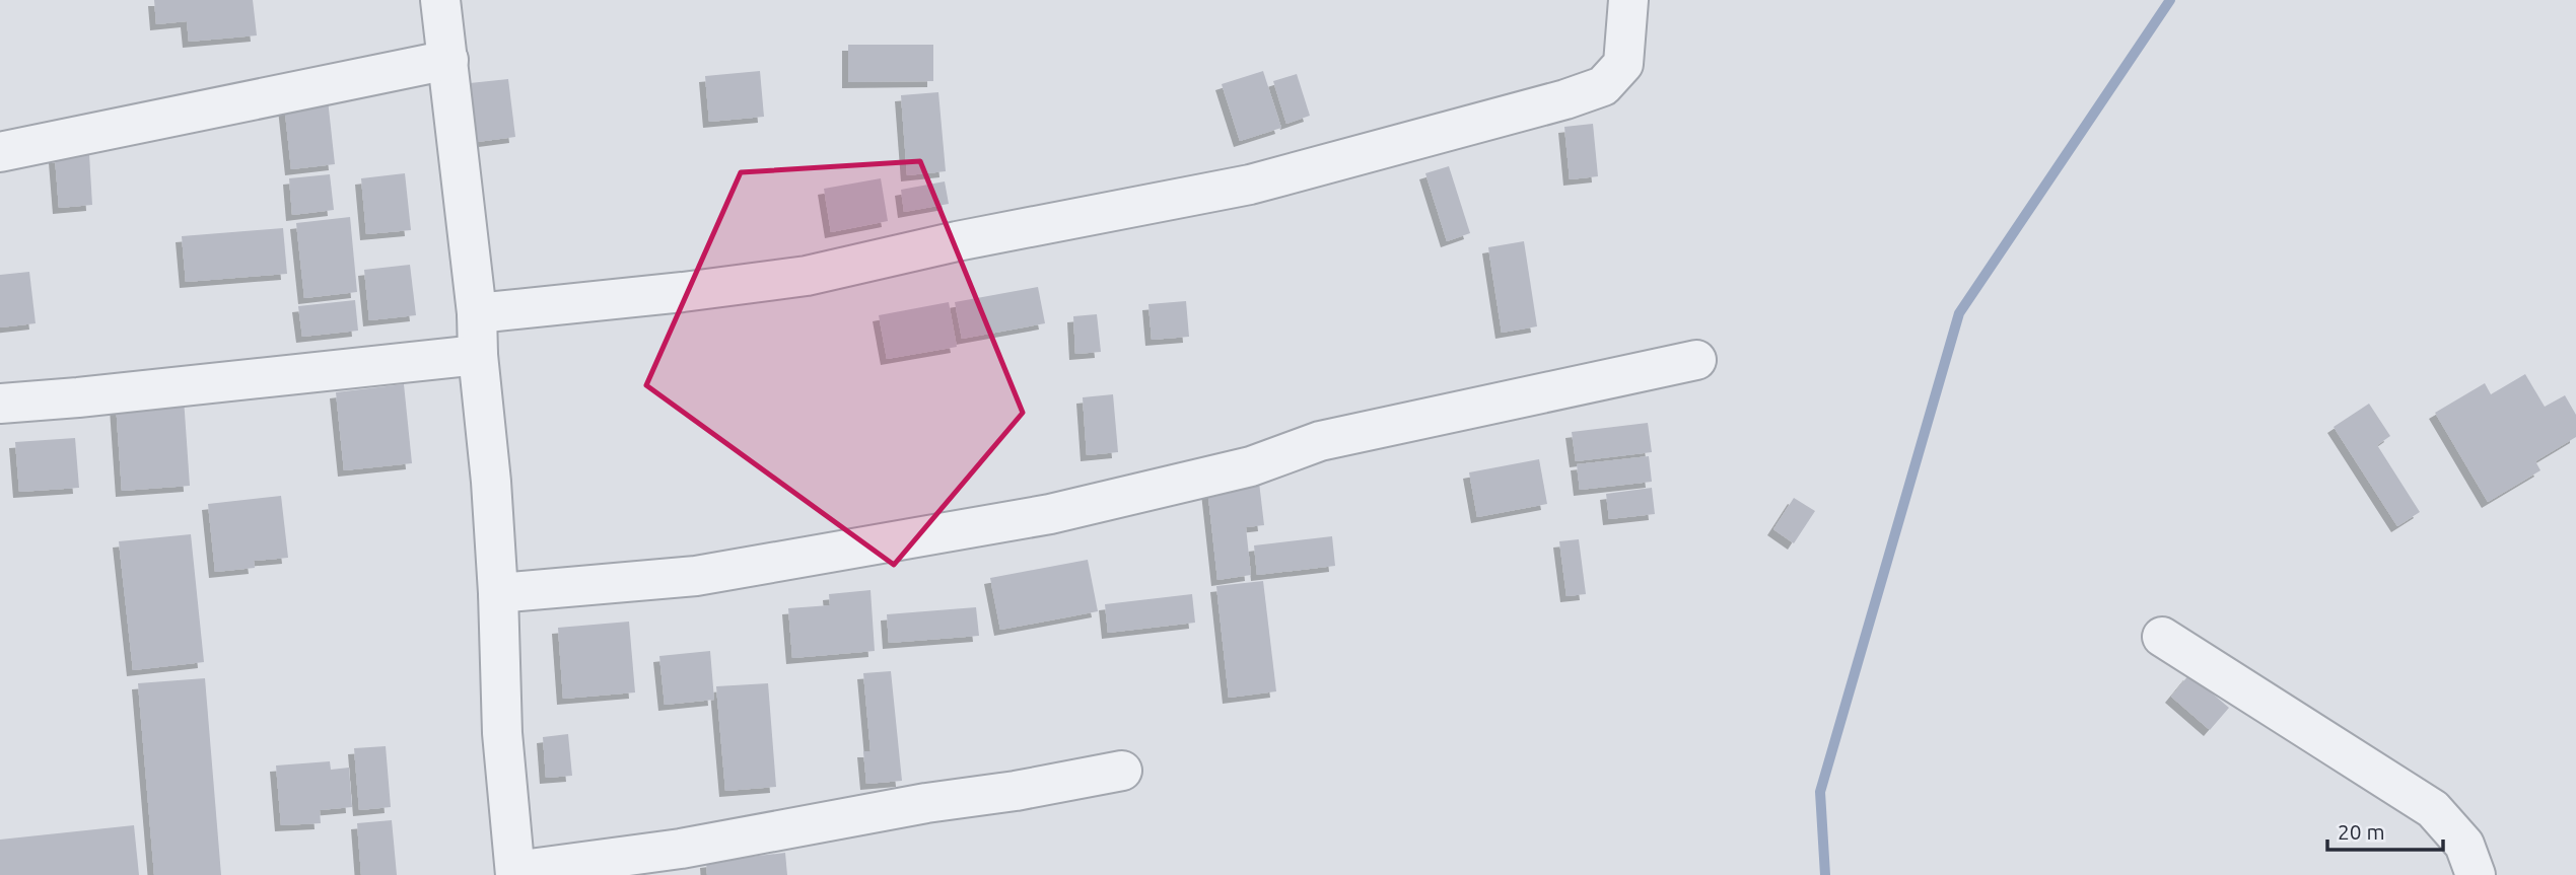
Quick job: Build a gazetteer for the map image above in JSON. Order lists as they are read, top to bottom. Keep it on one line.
{"scale_bar":"20 m"}
